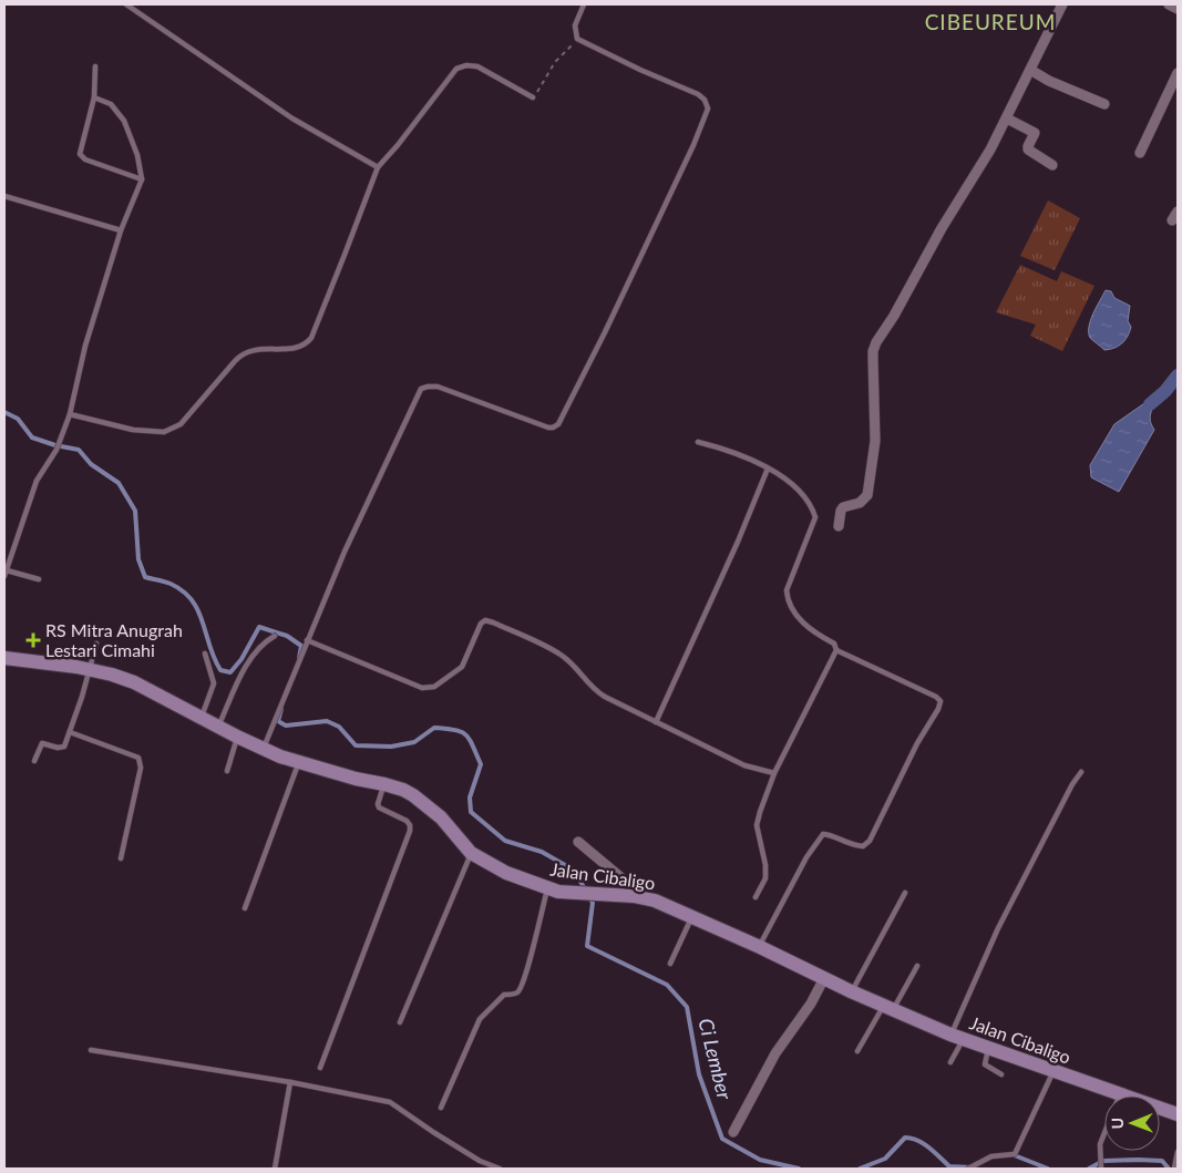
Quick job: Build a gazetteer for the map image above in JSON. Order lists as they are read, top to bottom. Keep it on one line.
{"streets":{"main road":["Jalan Cibaligo"]},"districts":["CIBEUREUM"],"water":["Ci Lember"],"places":{"health":["RS Mitra Anugrah Lestari Cimahi"]},"north":"left"}
